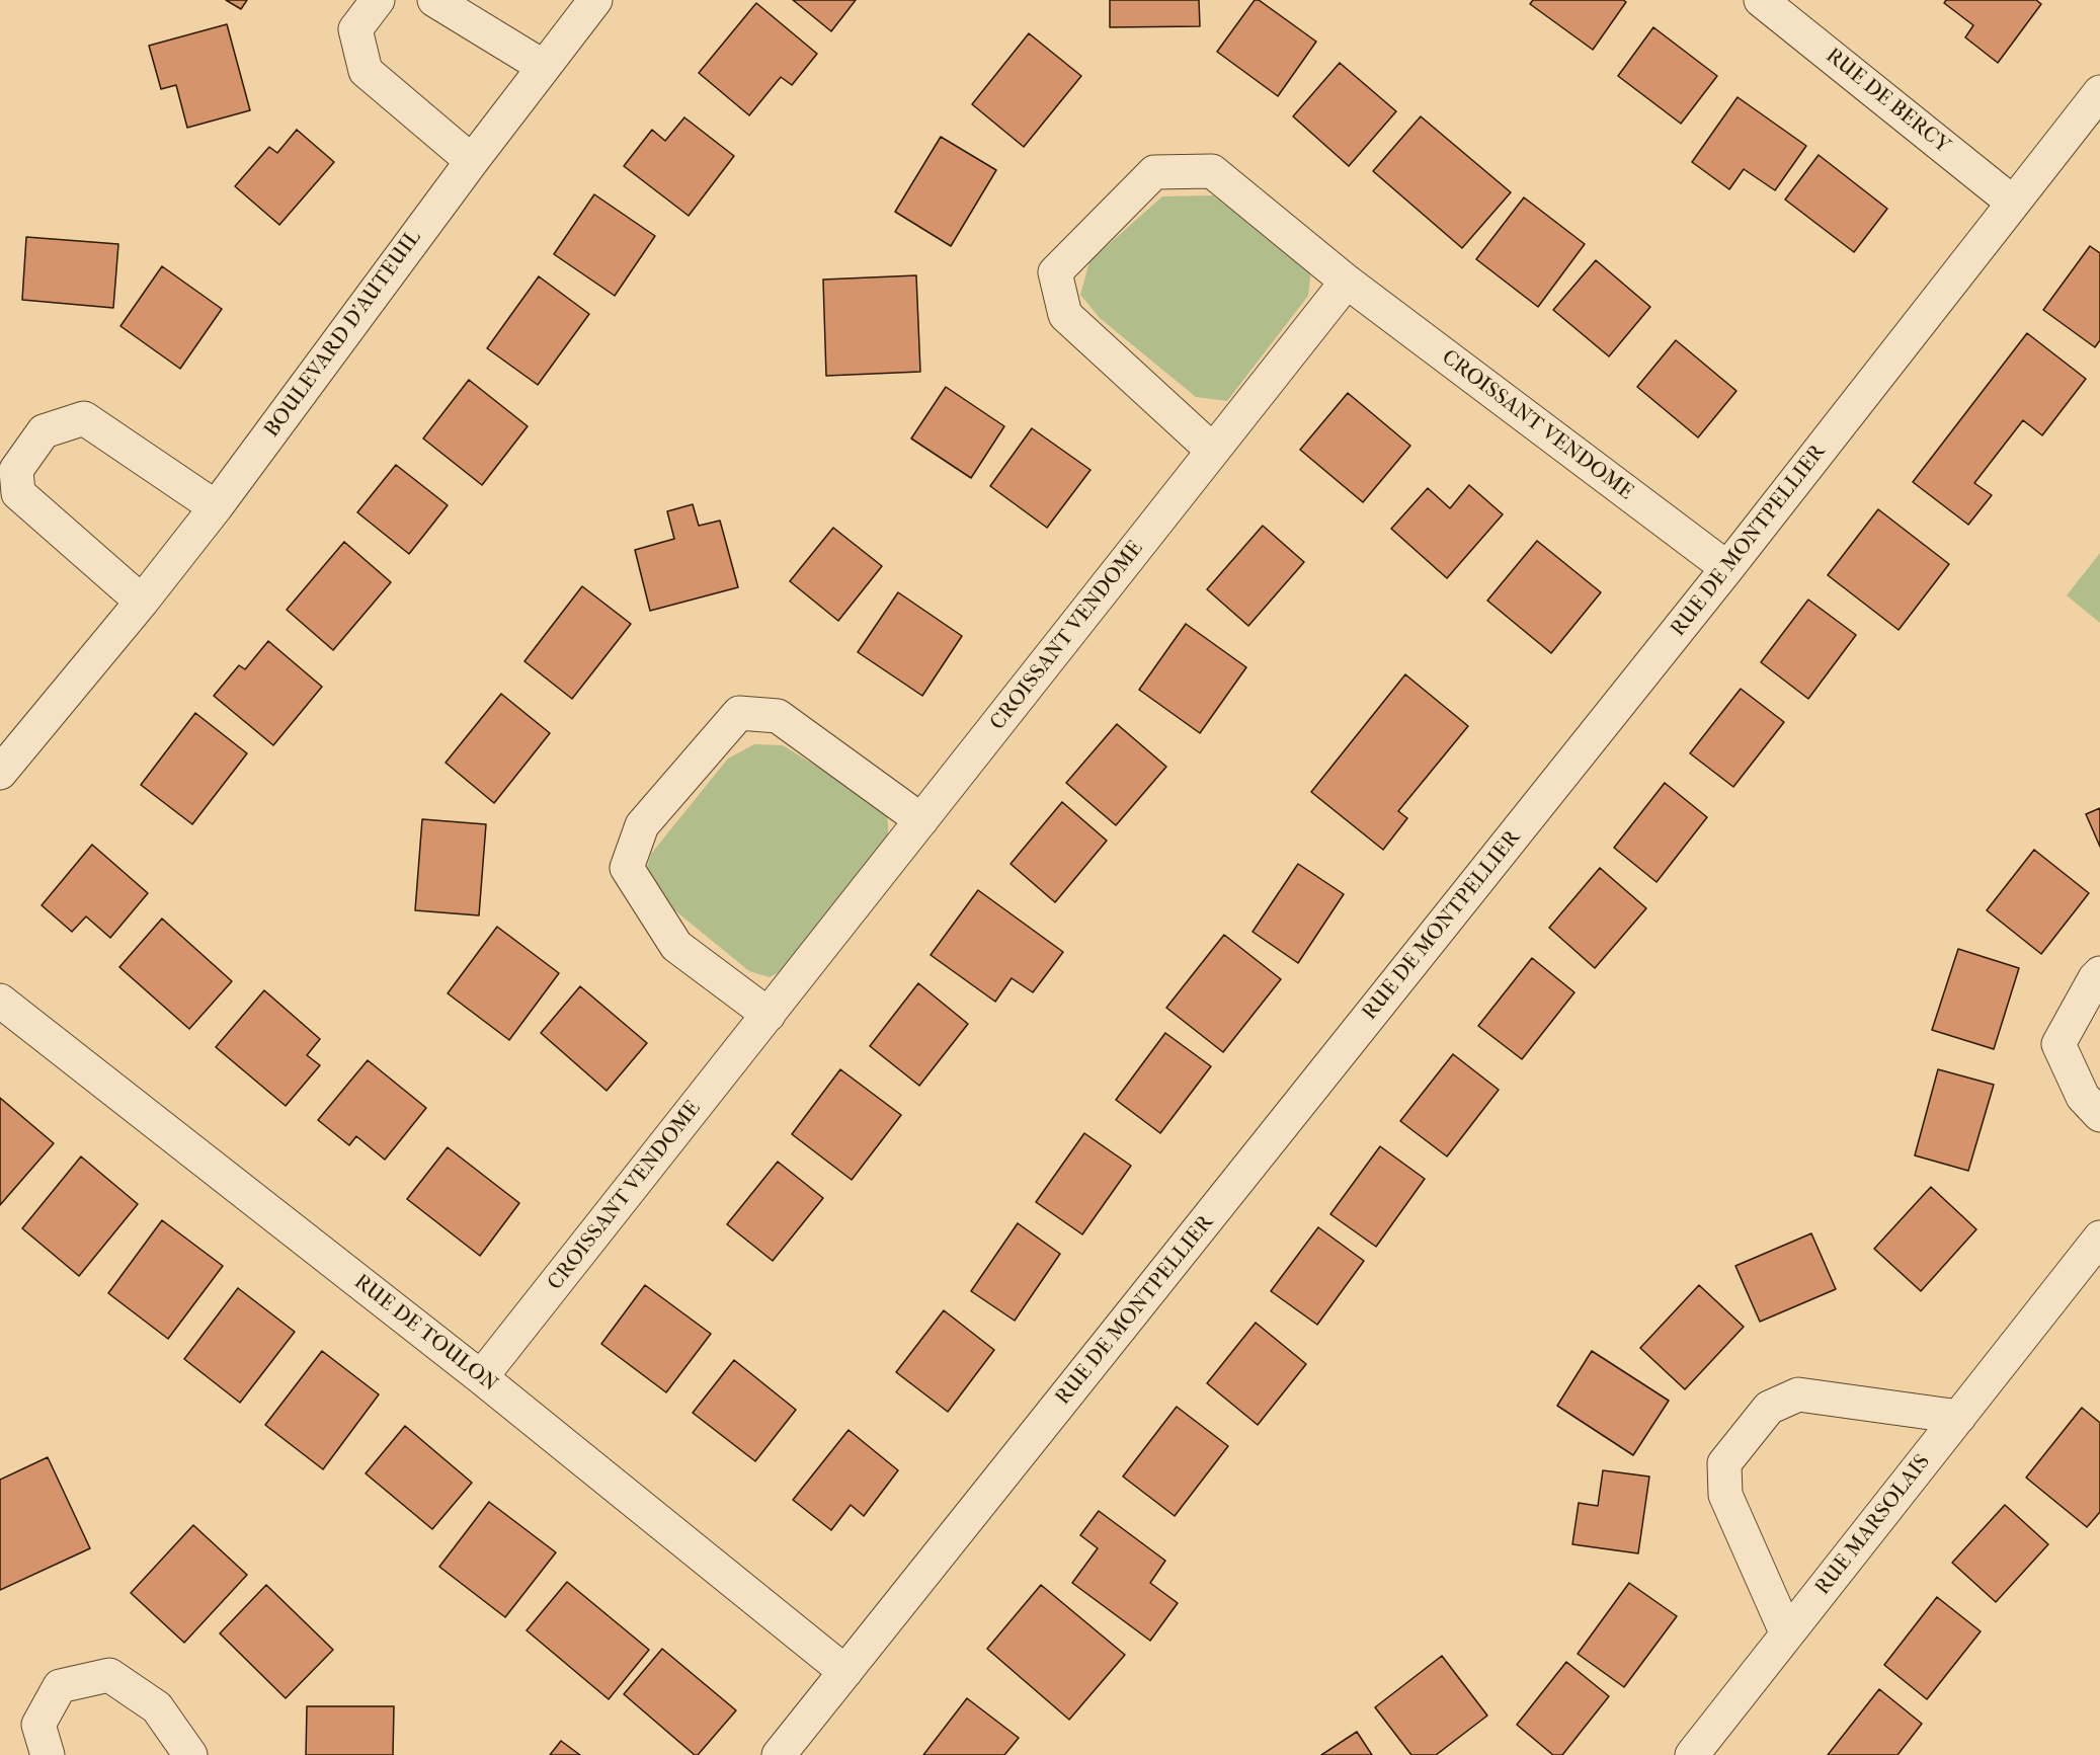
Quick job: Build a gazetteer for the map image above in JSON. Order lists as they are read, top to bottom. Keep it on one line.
{"streets":{"street":["RUE DE BERCY","BOULEVARD D'AUTEUIL","CROISSANT VENDOME","RUE DE MONTPELLIER","RUE DE TOULON","RUE MARSOLAIS"]},"crossings":[["RUE DE BERCY","RUE DE MONTPELLIER"],["CROISSANT VENDOME","RUE DE MONTPELLIER"],["CROISSANT VENDOME","RUE DE TOULON"],["RUE DE MONTPELLIER","RUE DE TOULON"]]}
